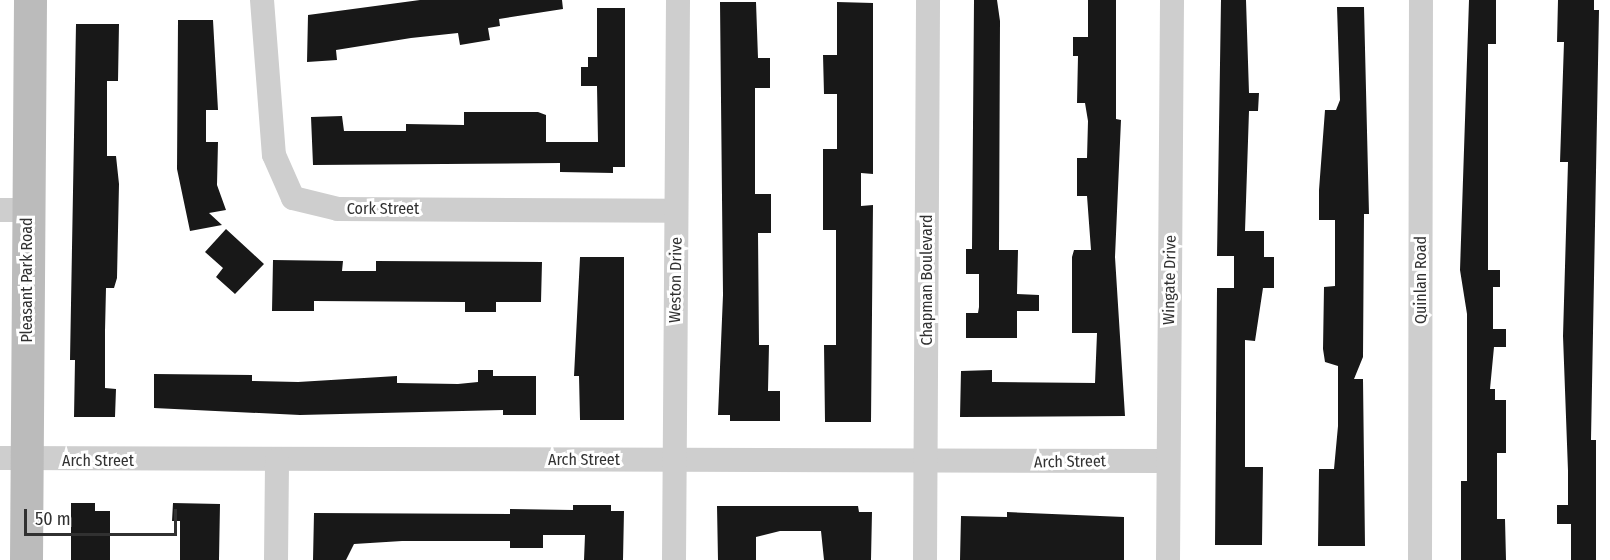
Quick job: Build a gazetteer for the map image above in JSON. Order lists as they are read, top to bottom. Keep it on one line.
{"streets":{"street":["Cork Street","Pleasant Park Road","Weston Drive","Chapman Boulevard","Wingate Drive","Quinlan Road","Arch Street"]},"crossings":[["Cork Street","Weston Drive"],["Pleasant Park Road","Arch Street"],["Weston Drive","Arch Street"],["Chapman Boulevard","Arch Street"],["Wingate Drive","Arch Street"]],"scale_bar":"50 m"}
